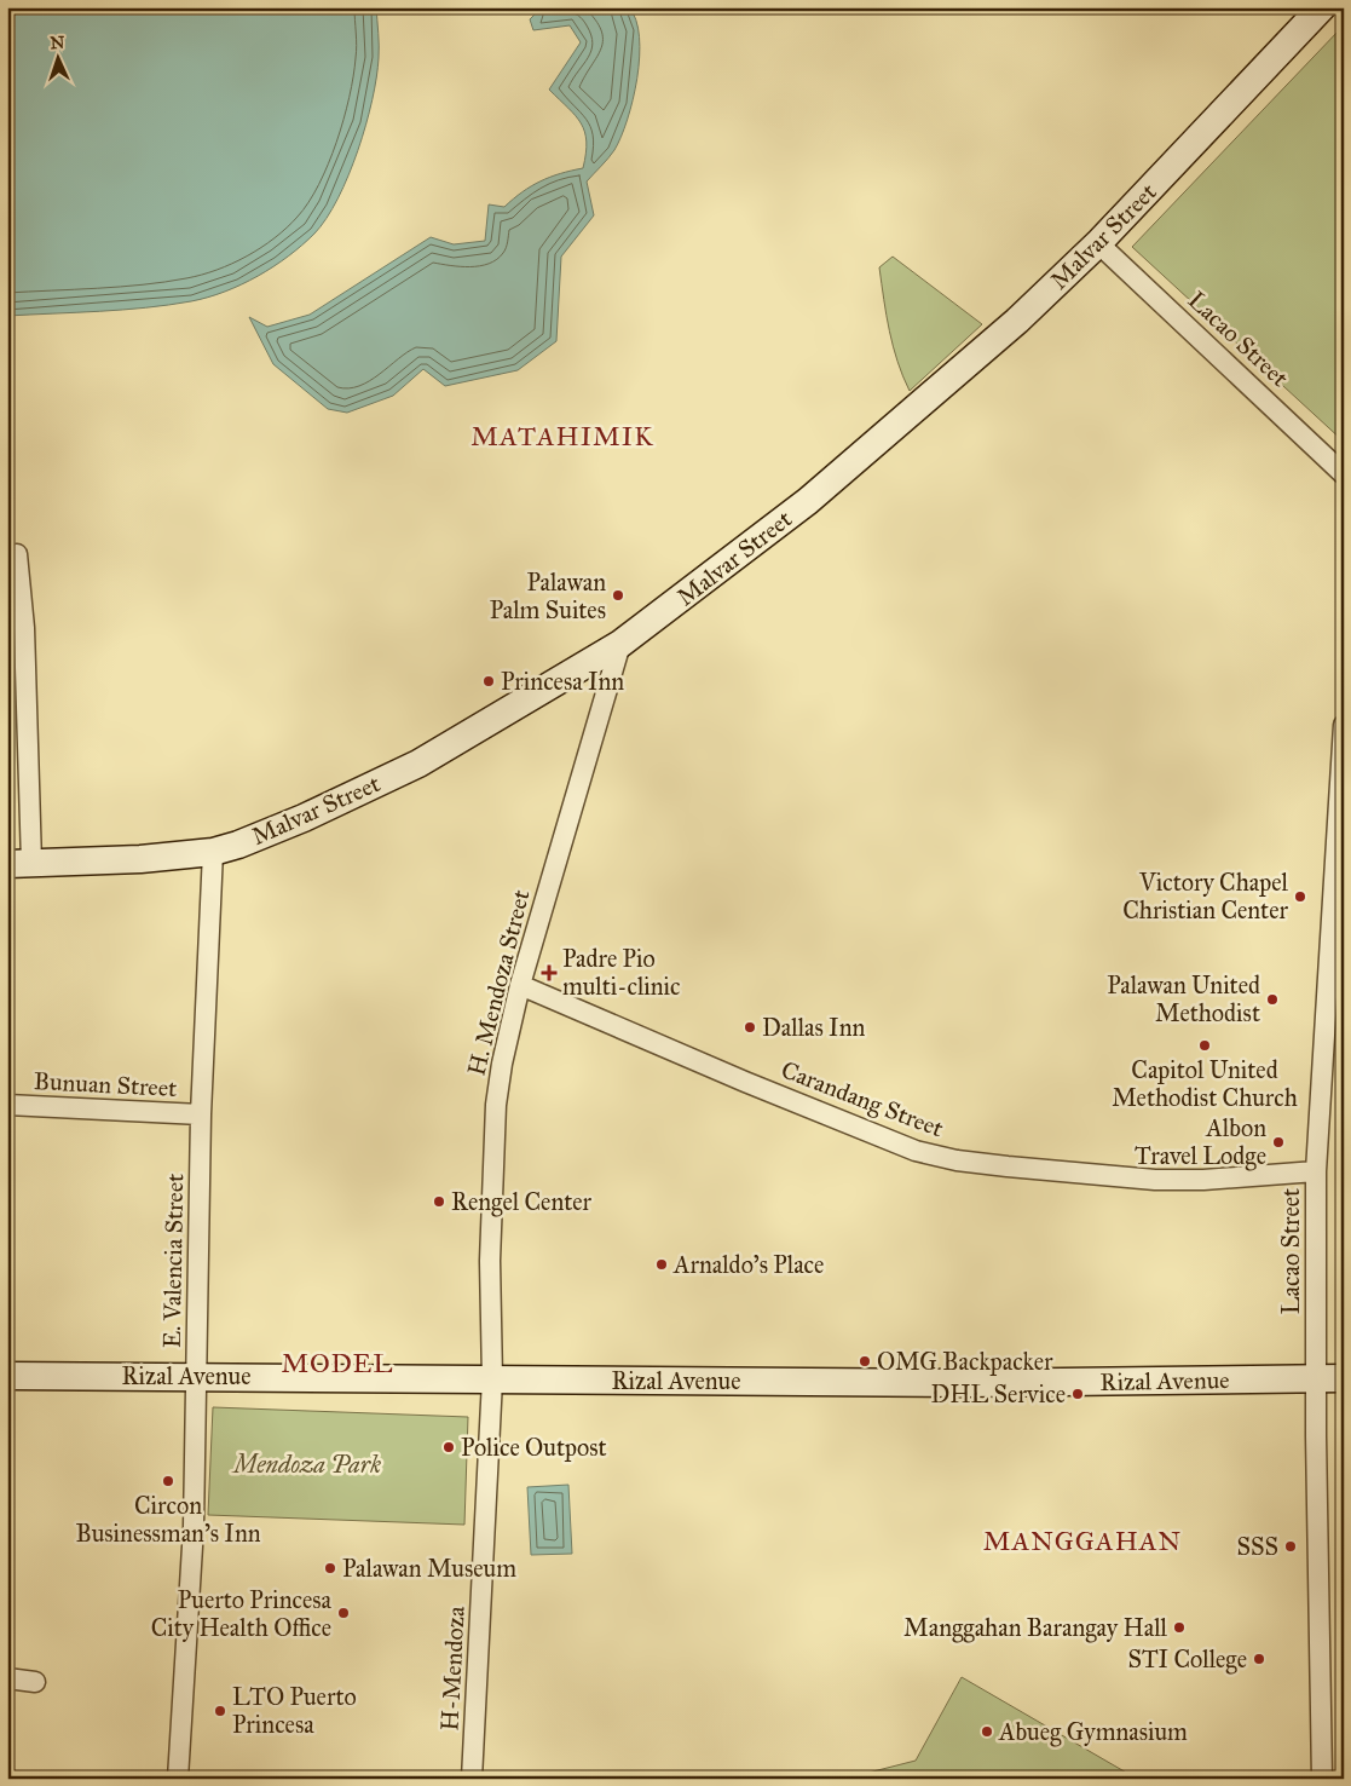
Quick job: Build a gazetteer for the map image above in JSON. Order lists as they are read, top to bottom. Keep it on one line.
{"streets":{"main road":["Malvar Street","Rizal Avenue"],"street":["Lacao Street","H. Mendoza Street","Bunuan Street","Carandang Street","E. Valencia Street","H-Mendoza"]},"crossings":[["Malvar Street","Lacao Street"],["Malvar Street","H. Mendoza Street"],["Malvar Street","E. Valencia Street"],["Lacao Street","Carandang Street"],["Lacao Street","Rizal Avenue"],["H. Mendoza Street","Carandang Street"],["H. Mendoza Street","Rizal Avenue"],["H. Mendoza Street","H-Mendoza"],["Bunuan Street","E. Valencia Street"],["E. Valencia Street","Rizal Avenue"],["Rizal Avenue","H-Mendoza"]],"districts":["MATAHIMIK","MODEL","MANGGAHAN"],"parks":["Mendoza Park"],"places":{"other":["Palawan Palm Suites","Princesa Inn","Victory Chapel Christian Center","Palawan United Methodist","Dallas Inn","Capitol United Methodist Church","Albon Travel Lodge","Rengel Center","Arnaldo's Place","OMG Backpacker","DHL Service","Police Outpost","Circon Businessman's Inn","SSS","Palawan Museum","Puerto Princesa City Health Office","Manggahan Barangay Hall","STI College","LTO Puerto Princesa","Abueg Gymnasium"],"health":["Padre Pio multi-clinic"]},"north":"top"}
